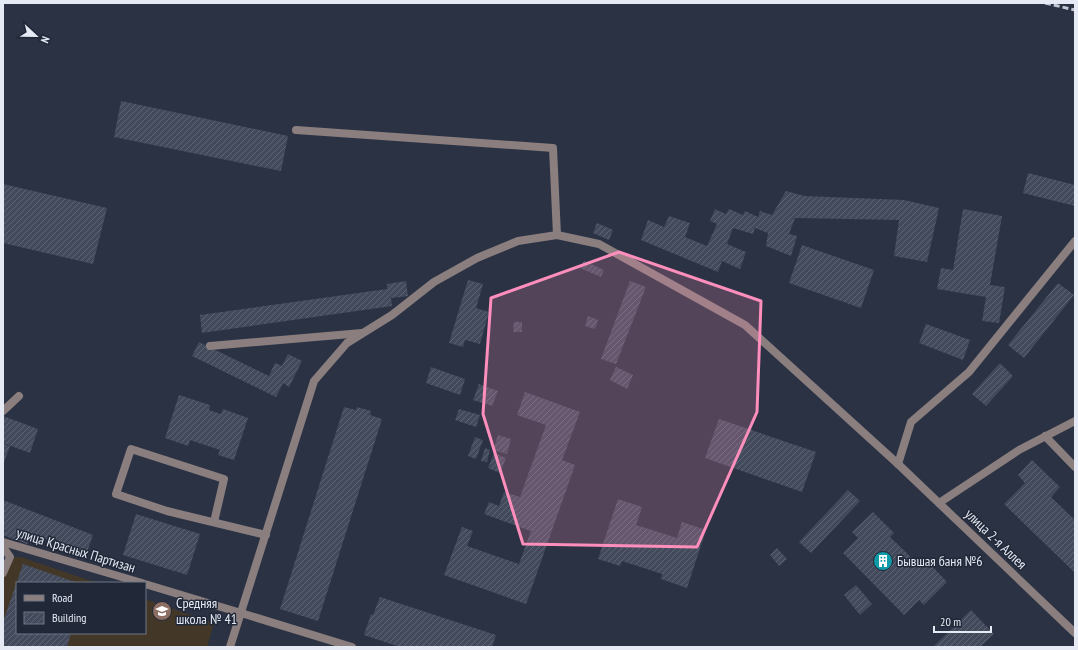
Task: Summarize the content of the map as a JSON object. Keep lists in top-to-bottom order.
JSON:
{
  "streets": {
    "street": ["улица 2-я Аллея", "улица Красных Партизан"]
  },
  "places": {
    "building": ["Бывшая баня №6"],
    "school or university": ["Средняя школа № 41"]
  },
  "legend": ["Road", "Building"],
  "scale_bar": "20 m",
  "north": "right"
}
